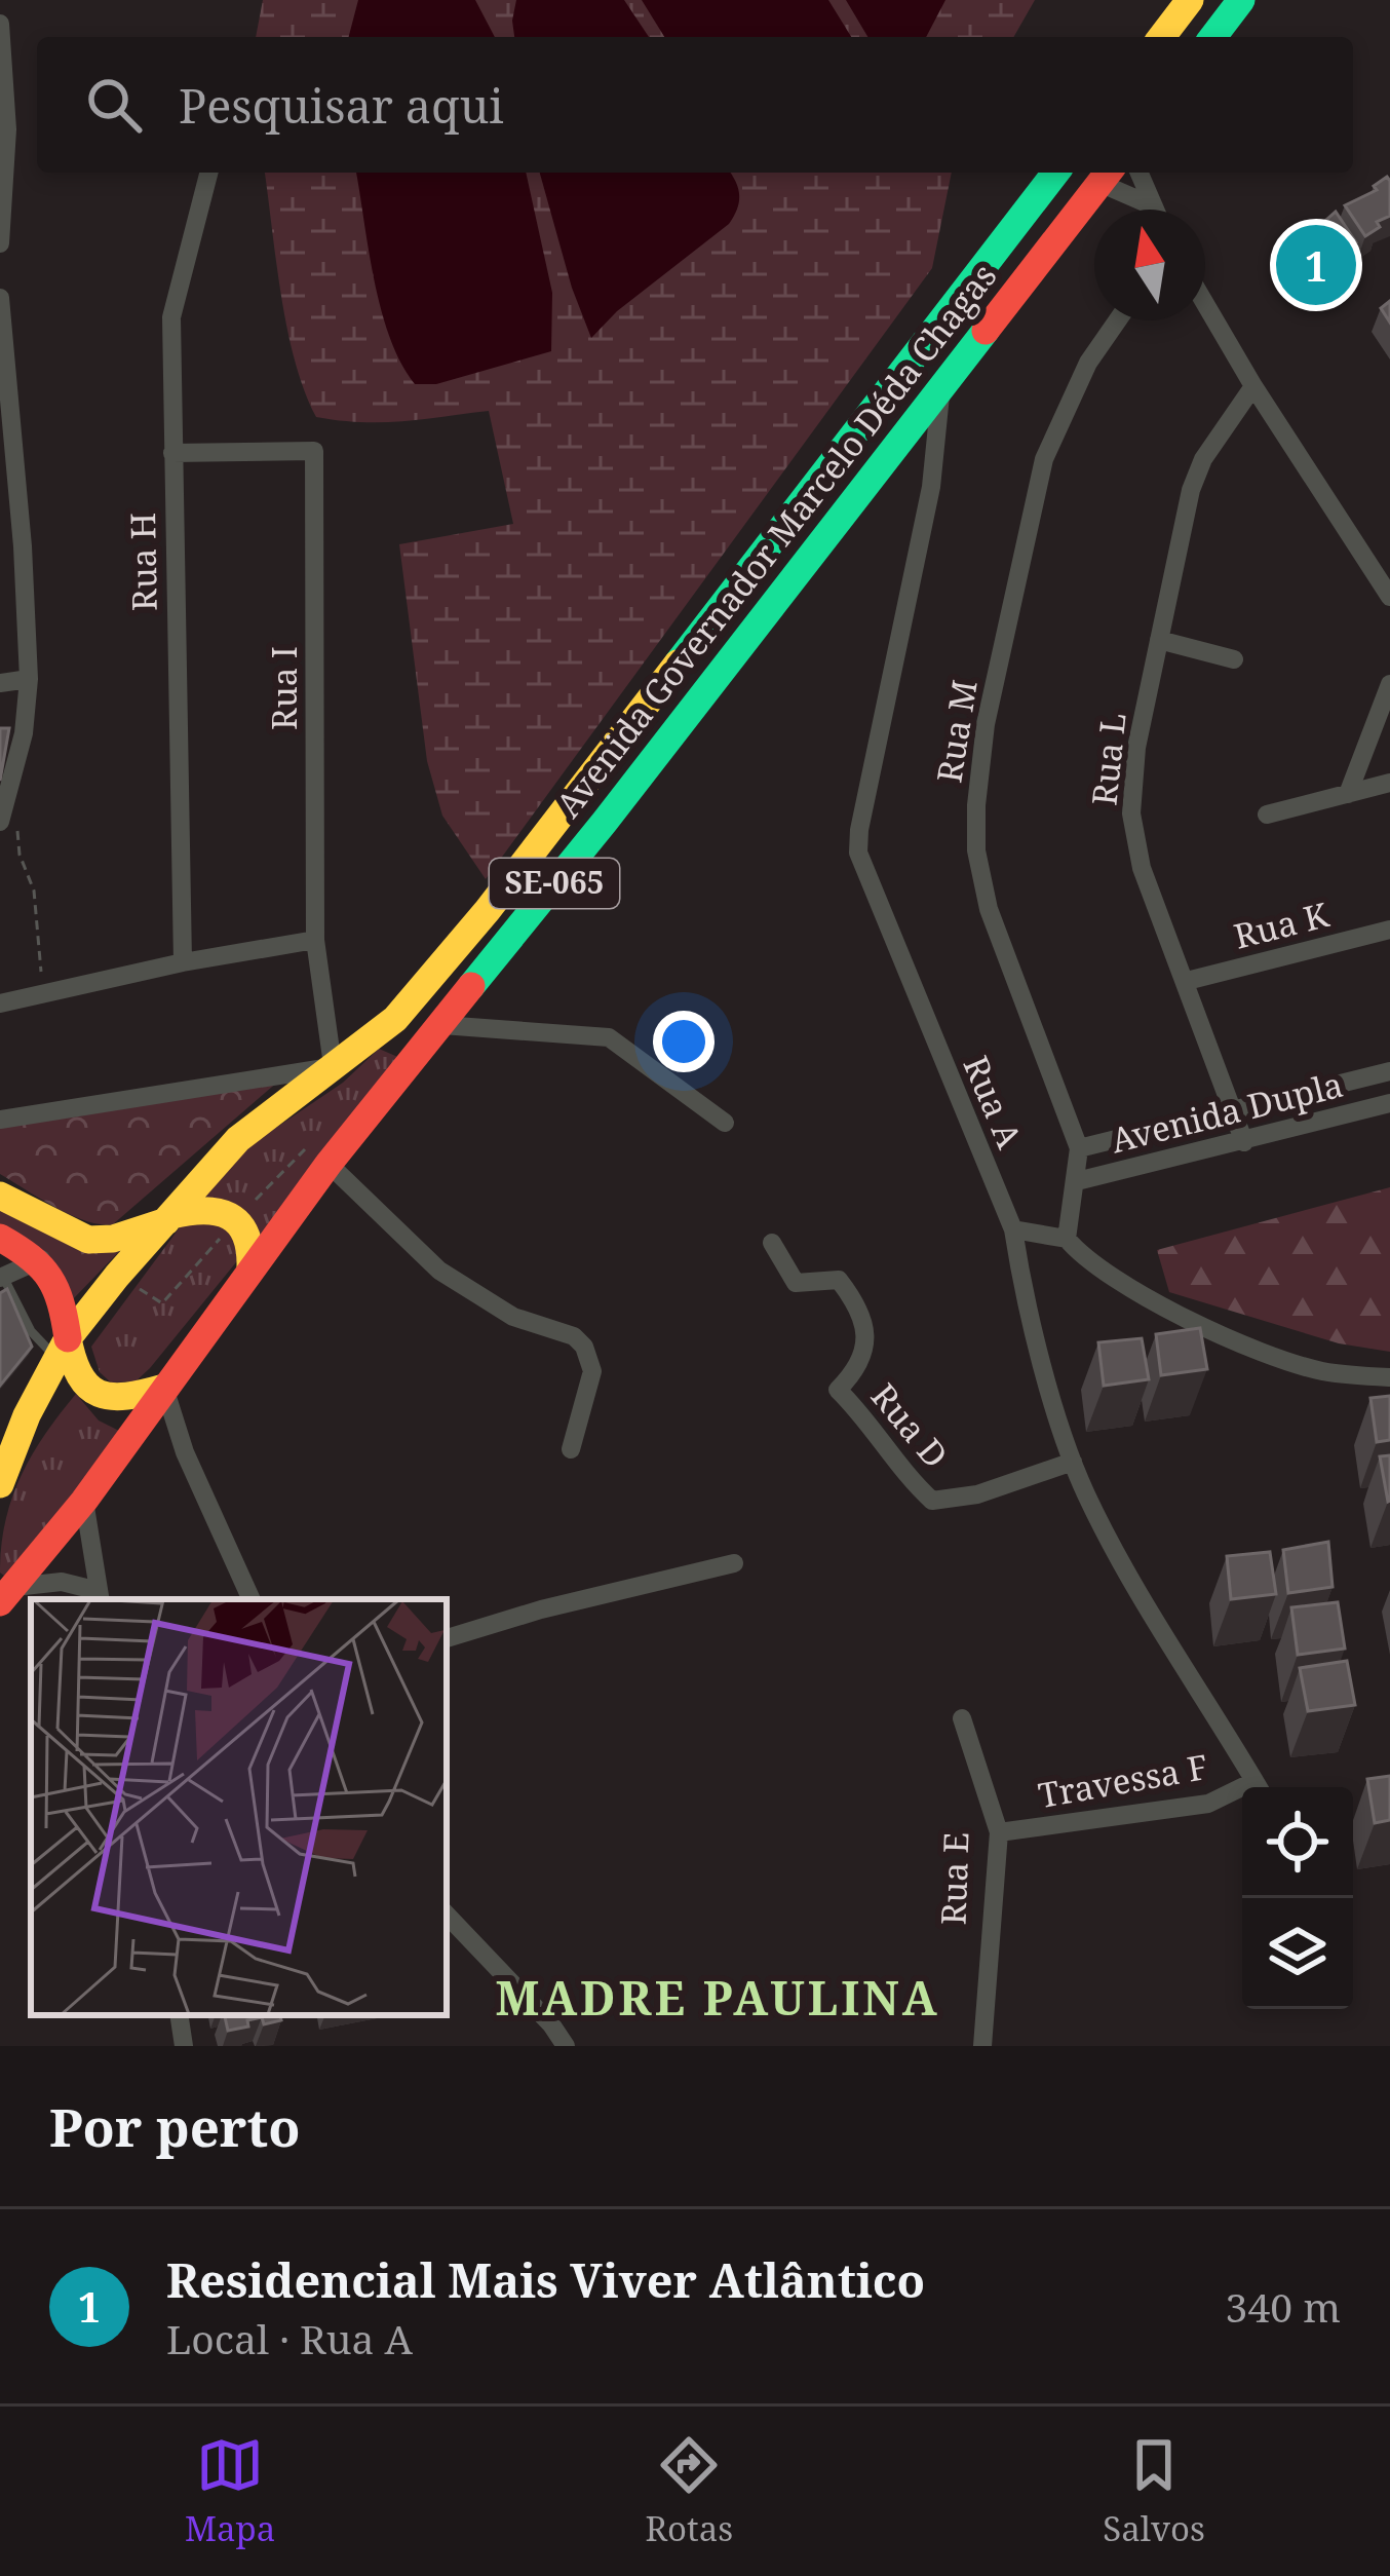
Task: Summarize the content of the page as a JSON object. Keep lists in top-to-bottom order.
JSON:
{
  "streets": {
    "main road": ["Avenida Governador Marcelo Déda Chagas", "SE-065"],
    "street": [
      "Rua H",
      "Rua I",
      "Rua M",
      "Rua L",
      "Rua K",
      "Rua A",
      "Avenida Dupla",
      "Rua D",
      "Travessa F",
      "Rua E"
    ]
  },
  "crossings": [
    ["Avenida Governador Marcelo Déda Chagas", "Rua I"],
    ["Avenida Governador Marcelo Déda Chagas", "Rua A"],
    ["Rua H", "Rua I"],
    ["Rua M", "Avenida Dupla"],
    ["Rua L", "Rua K"],
    ["Rua L", "Avenida Dupla"],
    ["Rua A", "Rua D"],
    ["Travessa F", "Rua E"]
  ],
  "districts": ["MADRE PAULINA"],
  "north": "top",
  "page": {
    "search": "Pesquisar aqui",
    "pins": "1",
    "heading": "Por perto",
    "list": [
      {
        "mark": "1",
        "name": "Residencial Mais Viver Atlântico",
        "note": "Local · Rua A",
        "value": "340 m"
      }
    ],
    "nav": ["Mapa", "Rotas", "Salvos"]
  }
}
